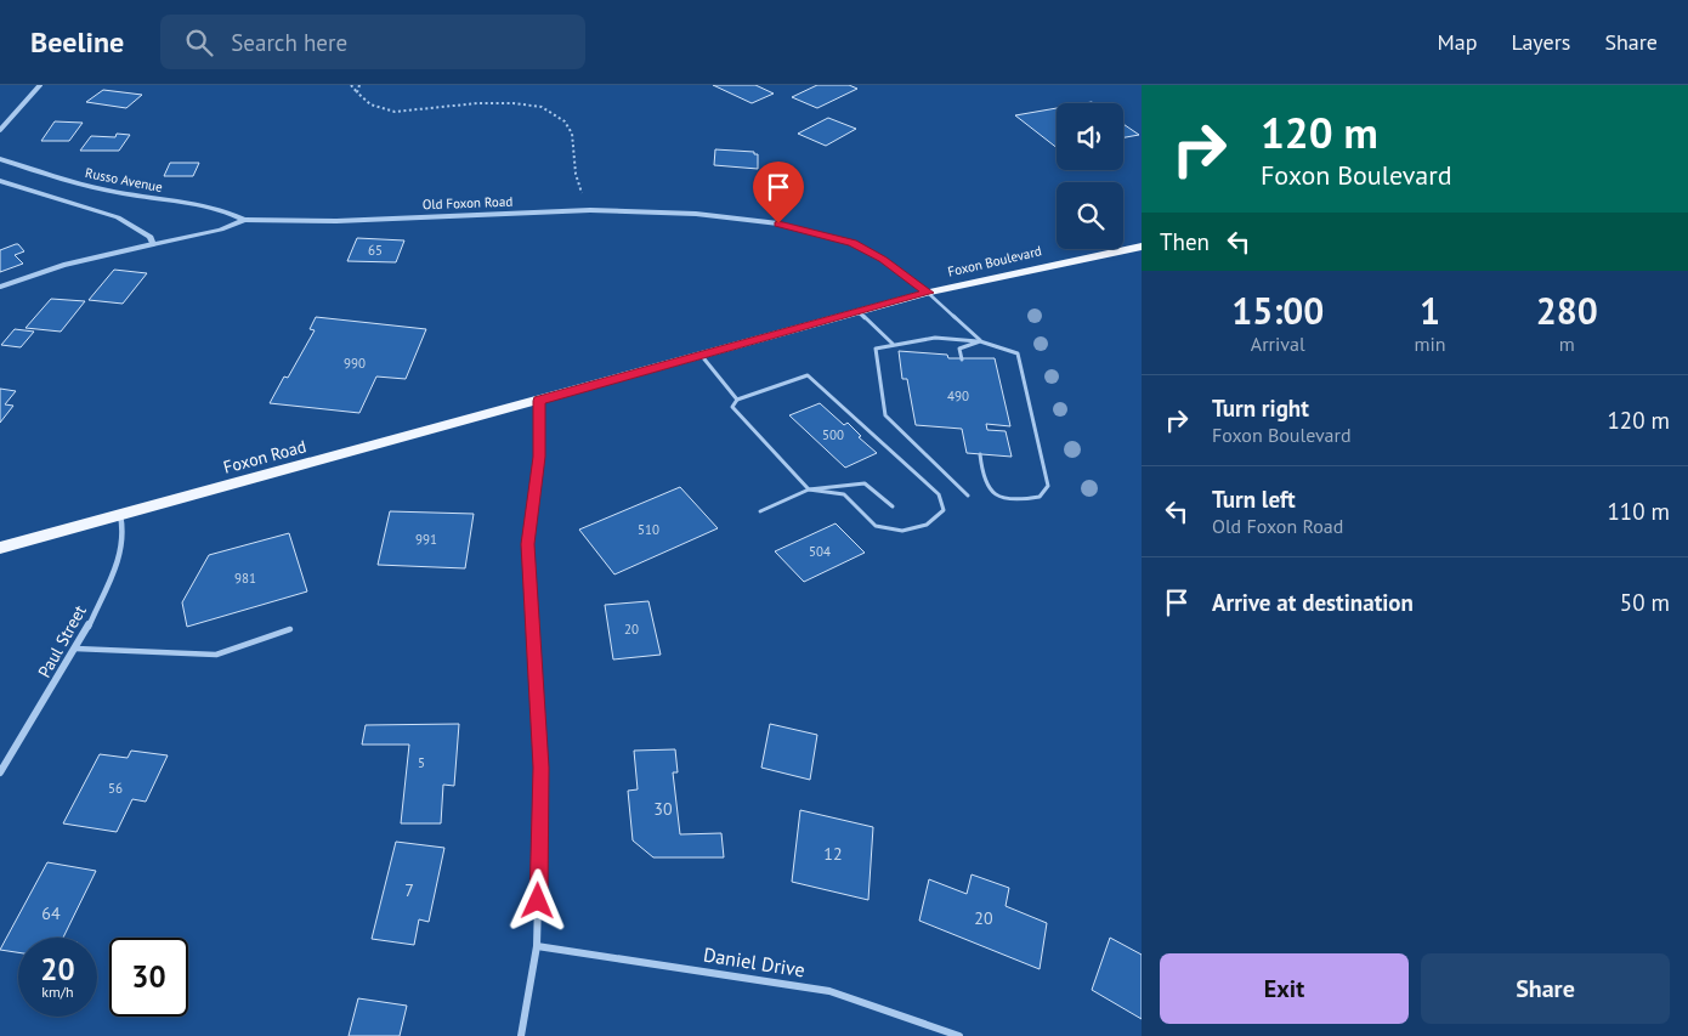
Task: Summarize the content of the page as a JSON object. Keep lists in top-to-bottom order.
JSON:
{
  "streets": {
    "main road": ["Foxon Boulevard", "Foxon Road"],
    "street": [
      "Russo Avenue",
      "Old Foxon Road",
      "Paul Street",
      "Daniel Drive"
    ]
  },
  "crossings": [
    ["Russo Avenue", "Old Foxon Road"],
    ["Old Foxon Road", "Foxon Boulevard"],
    ["Foxon Boulevard", "Foxon Road"],
    ["Foxon Road", "Paul Street"]
  ],
  "house_numbers": [
    "65",
    "990",
    "490",
    "500",
    "510",
    "991",
    "504",
    "981",
    "20",
    "5",
    "56",
    "30",
    "12",
    "7",
    "64",
    "20"
  ],
  "page": {
    "header": "Beeline",
    "search": "Search here",
    "nav": ["Map", "Layers", "Share"],
    "turn": ["120 m", "Foxon Boulevard"],
    "then": "Then",
    "eta": [
      "15:00",
      "Arrival",
      "1",
      "min",
      "280",
      "m"
    ],
    "list": [
      {
        "name": "Turn right",
        "note": "Foxon Boulevard",
        "value": "120 m"
      },
      {
        "name": "Turn left",
        "note": "Old Foxon Road",
        "value": "110 m"
      },
      {
        "name": "Arrive at destination",
        "value": "50 m"
      }
    ],
    "speed": "20 km/h",
    "limit": "30",
    "buttons": ["Exit", "Share"]
  }
}
